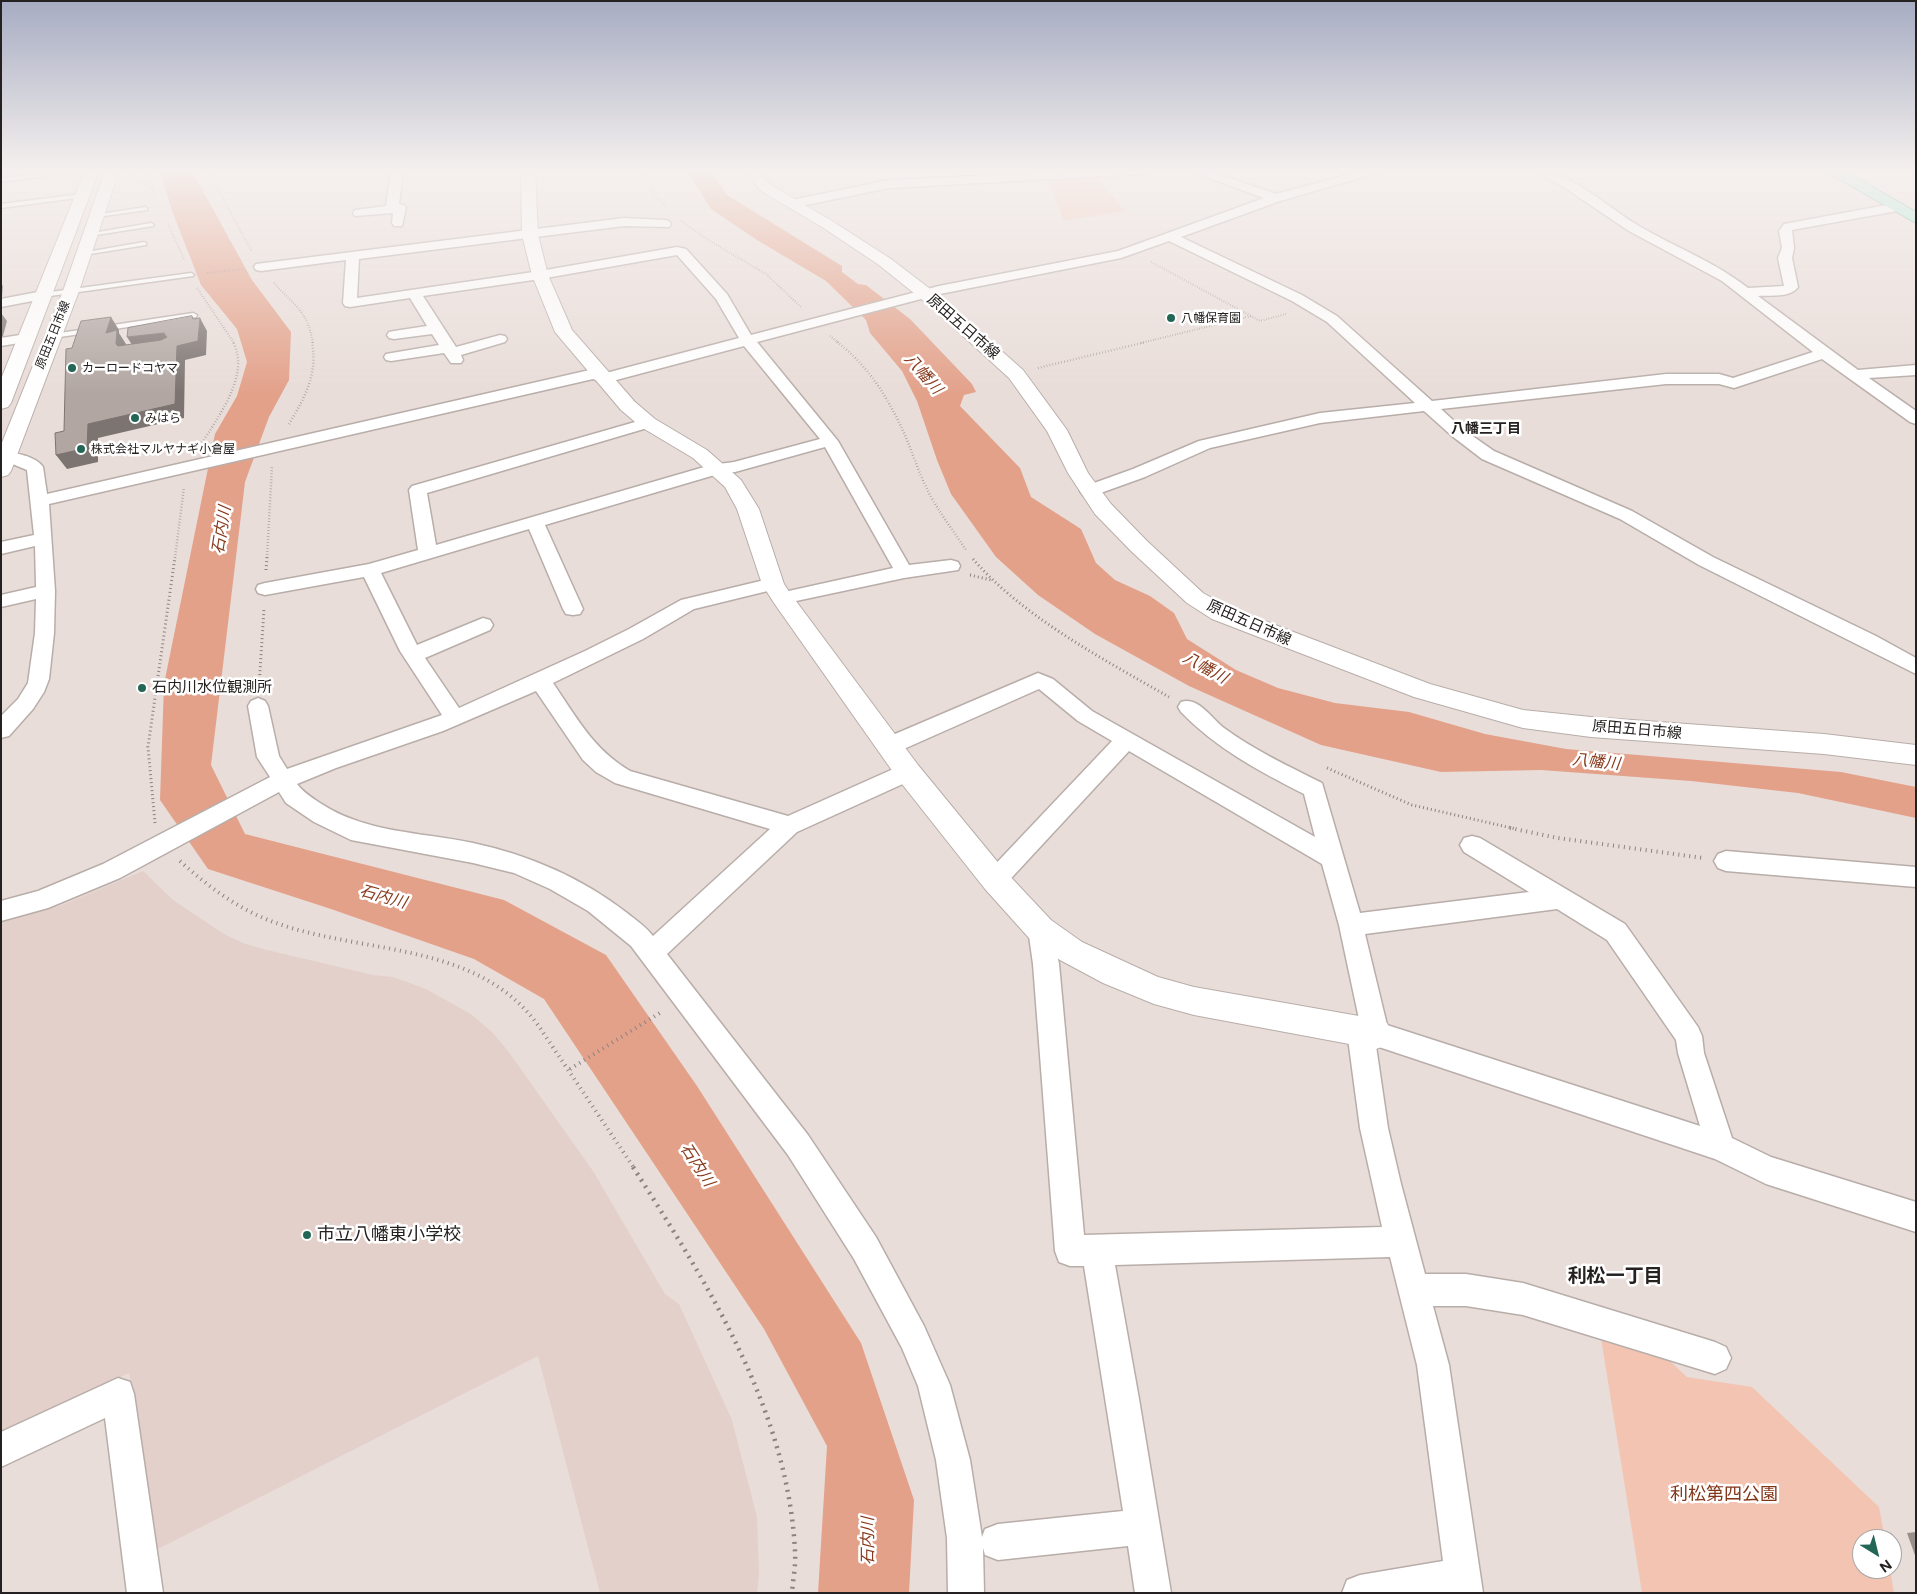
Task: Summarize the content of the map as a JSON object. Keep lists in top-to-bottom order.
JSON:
{
  "streets": {
    "main road": ["原田五日市線"]
  },
  "districts": ["八幡三丁目", "利松一丁目"],
  "water": ["八幡川", "石内川"],
  "parks": ["利松第四公園"],
  "places": [
    "八幡保育園",
    "カーロードコヤマ",
    "みはら",
    "株式会社マルヤナギ小倉屋",
    "石内川水位観測所",
    "市立八幡東小学校"
  ],
  "north": "bottom right"
}
